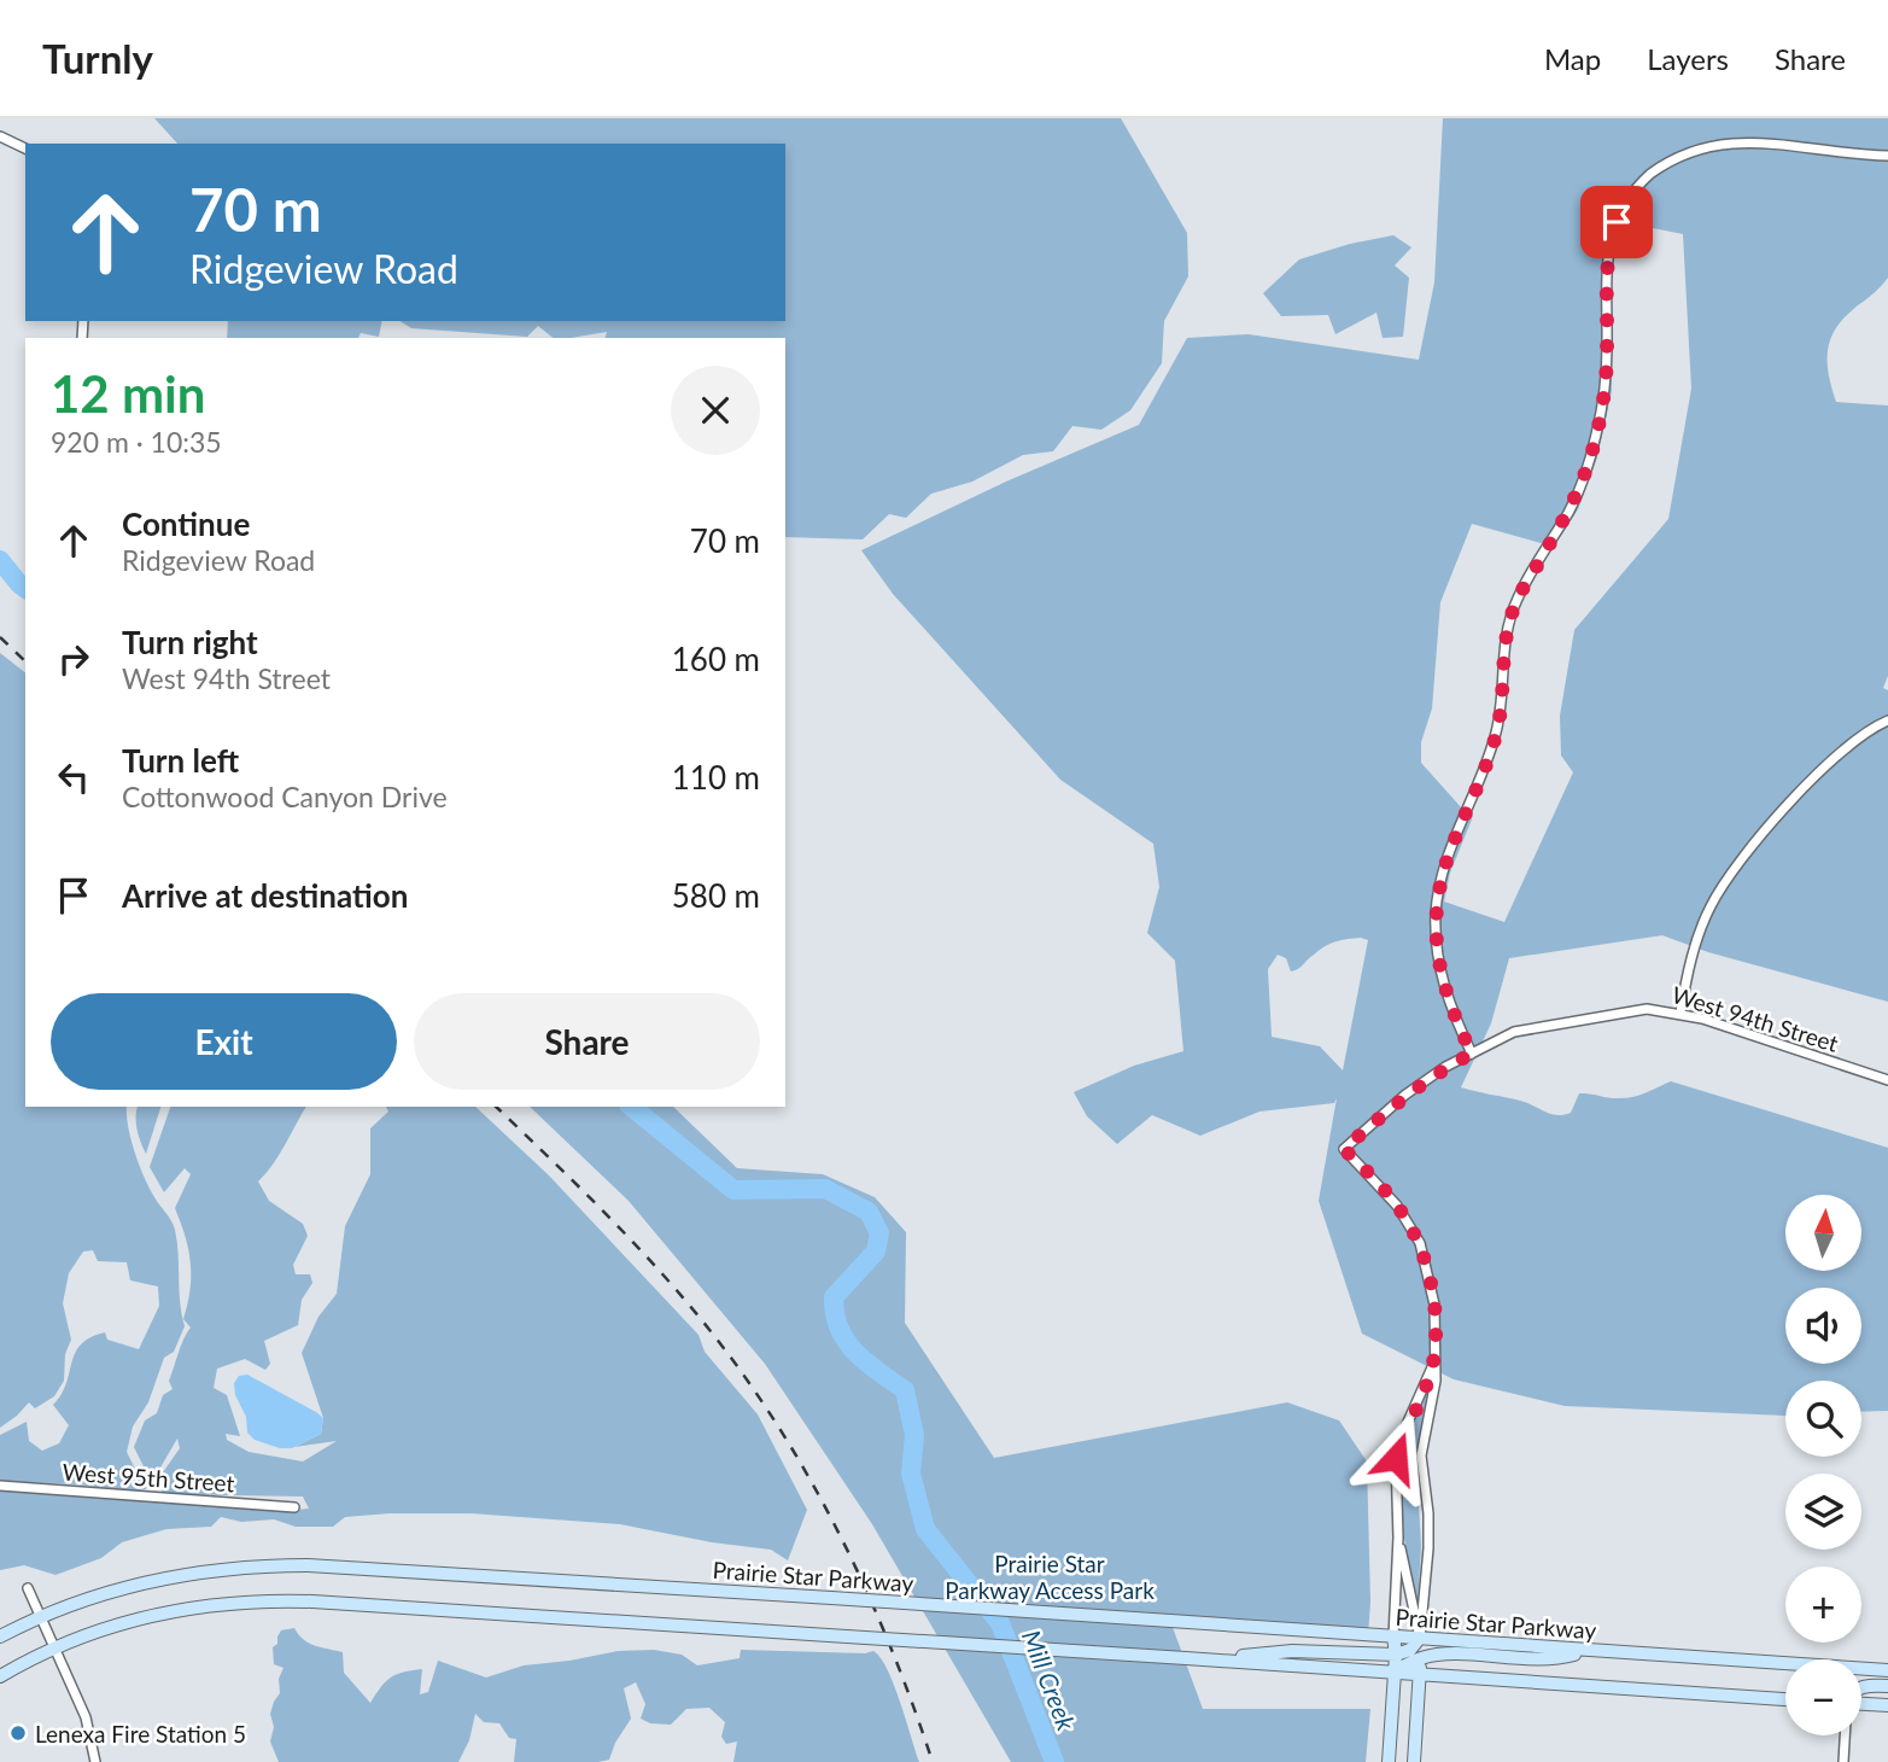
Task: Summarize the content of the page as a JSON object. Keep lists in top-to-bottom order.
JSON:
{
  "streets": {
    "main road": ["Prairie Star Parkway"],
    "street": ["West 94th Street", "West 95th Street"]
  },
  "water": ["Mill Creek"],
  "parks": ["Prairie Star Parkway Access Park"],
  "places": ["Lenexa Fire Station 5"],
  "north": "top",
  "page": {
    "header": "Turnly",
    "nav": ["Map", "Layers", "Share"],
    "turn": ["70 m", "Ridgeview Road"],
    "heading": ["12 min", "920 m · 10:35"],
    "list": [
      {
        "name": "Continue",
        "note": "Ridgeview Road",
        "value": "70 m"
      },
      {
        "name": "Turn right",
        "note": "West 94th Street",
        "value": "160 m"
      },
      {
        "name": "Turn left",
        "note": "Cottonwood Canyon Drive",
        "value": "110 m"
      },
      {
        "name": "Arrive at destination",
        "value": "580 m"
      }
    ],
    "buttons": ["Exit", "Share"],
    "map_buttons": ["+", "−"]
  }
}
